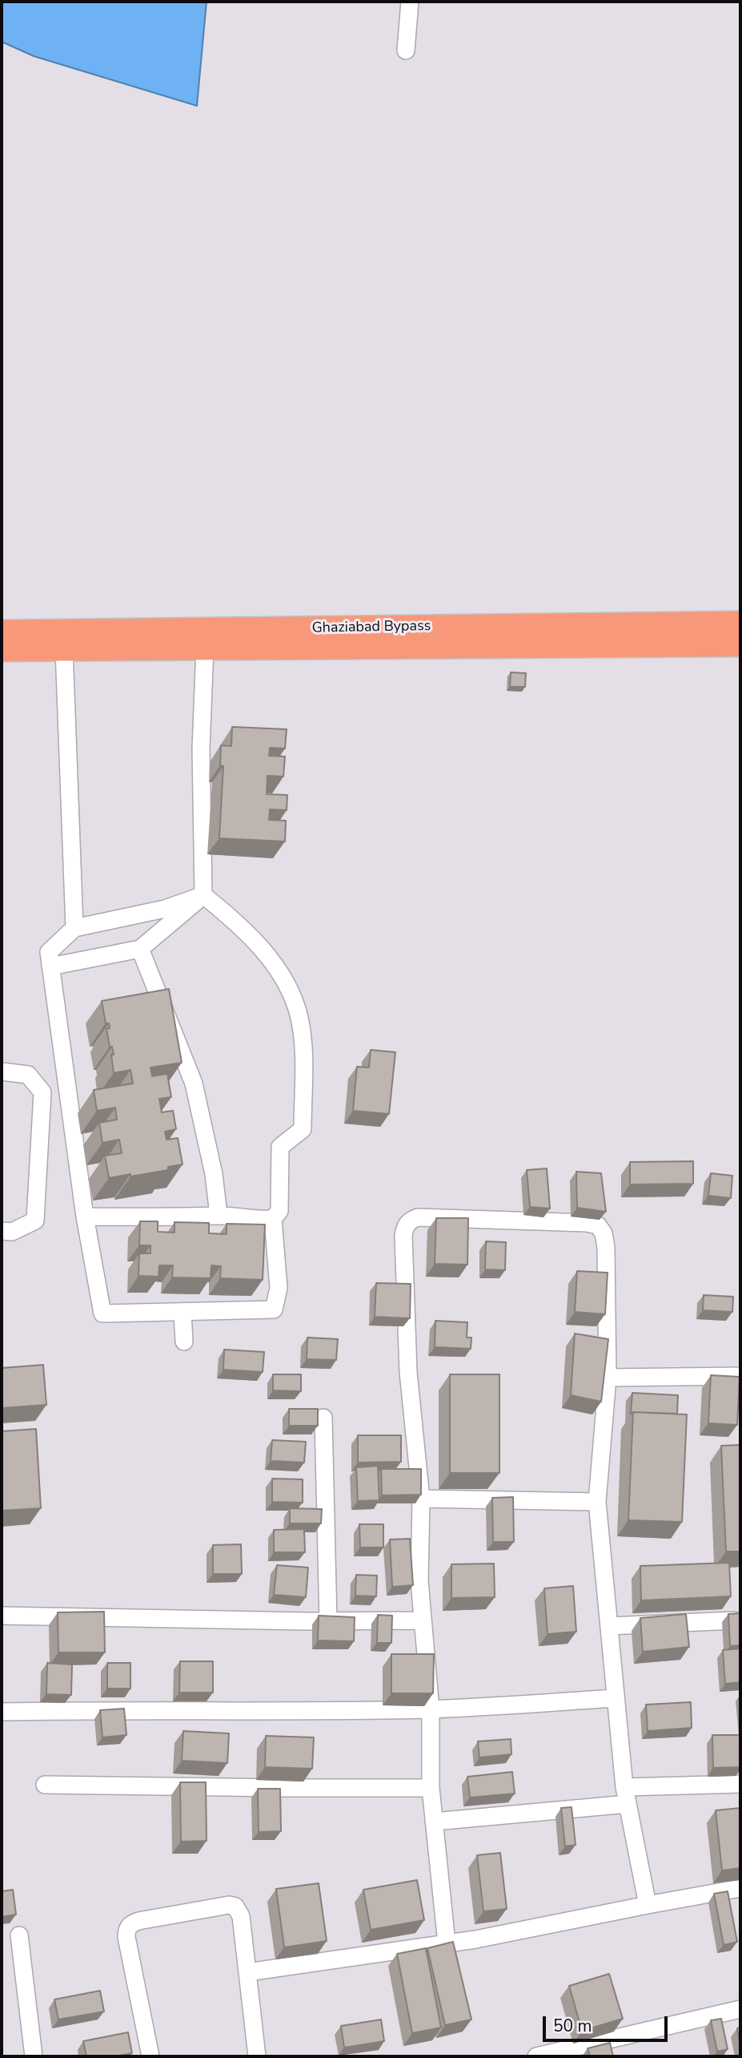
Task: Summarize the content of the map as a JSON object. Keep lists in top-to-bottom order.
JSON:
{
  "streets": {
    "highway": ["Ghaziabad Bypass"]
  },
  "scale_bar": "50 m"
}
